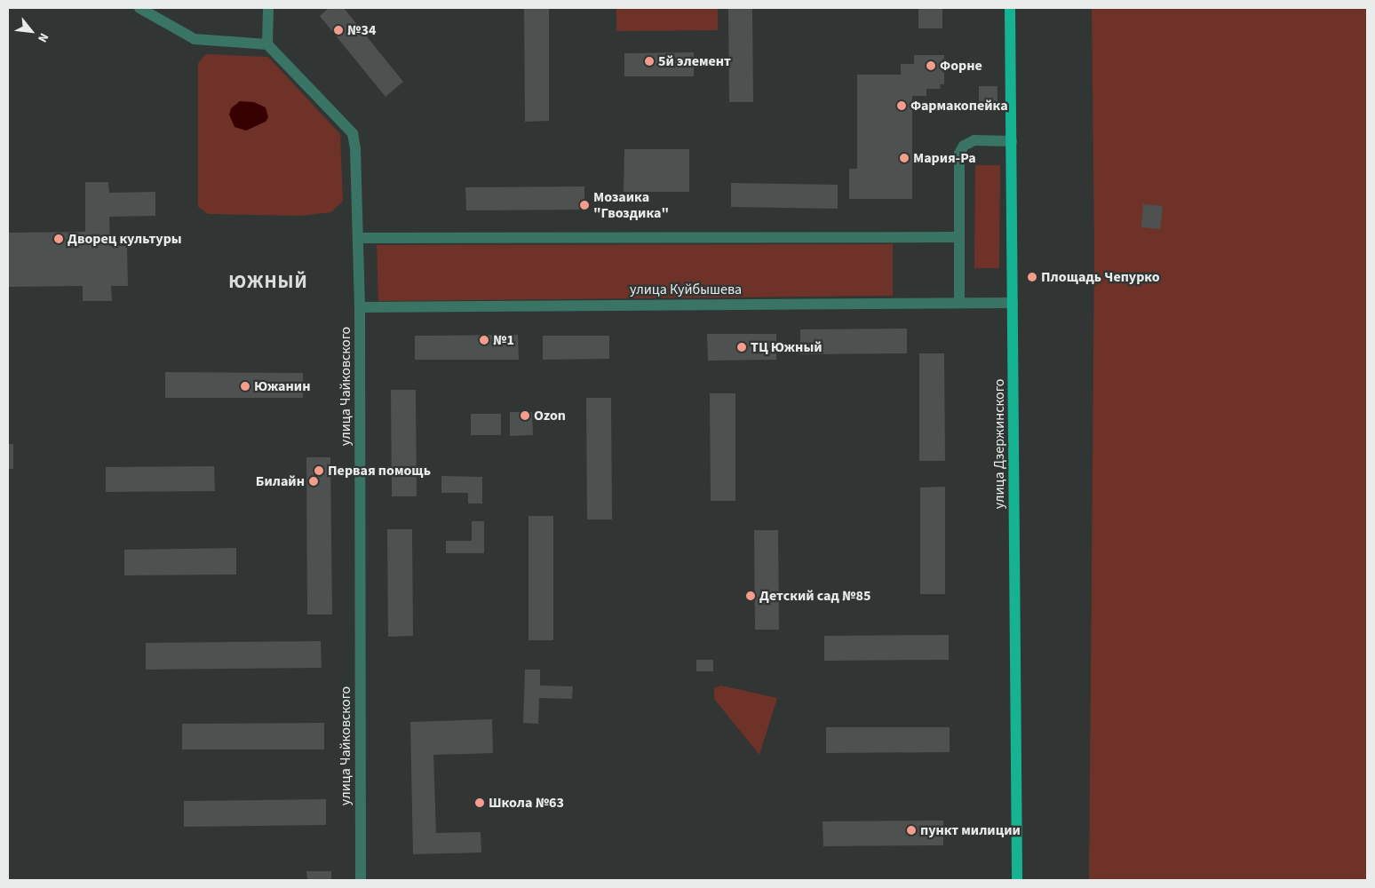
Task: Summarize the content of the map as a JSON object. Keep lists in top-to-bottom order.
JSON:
{
  "streets": {
    "main road": ["улица Дзержинского"],
    "street": ["улица Куйбышева", "улица Чайковского"]
  },
  "crossings": [
    ["улица Куйбышева", "улица Чайковского"],
    ["улица Куйбышева", "улица Дзержинского"]
  ],
  "districts": ["ЮЖНЫЙ"],
  "places": [
    "№34",
    "5й элемент",
    "Форне",
    "Фармакопейка",
    "Мария-Ра",
    "Мозаика \"Гвоздика\"",
    "Дворец культуры",
    "Площадь Чепурко",
    "№1",
    "ТЦ Южный",
    "Южанин",
    "Ozon",
    "Первая помощь",
    "Билайн",
    "Детский сад №85",
    "Школа №63",
    "пункт милиции"
  ],
  "north": "bottom right"
}
